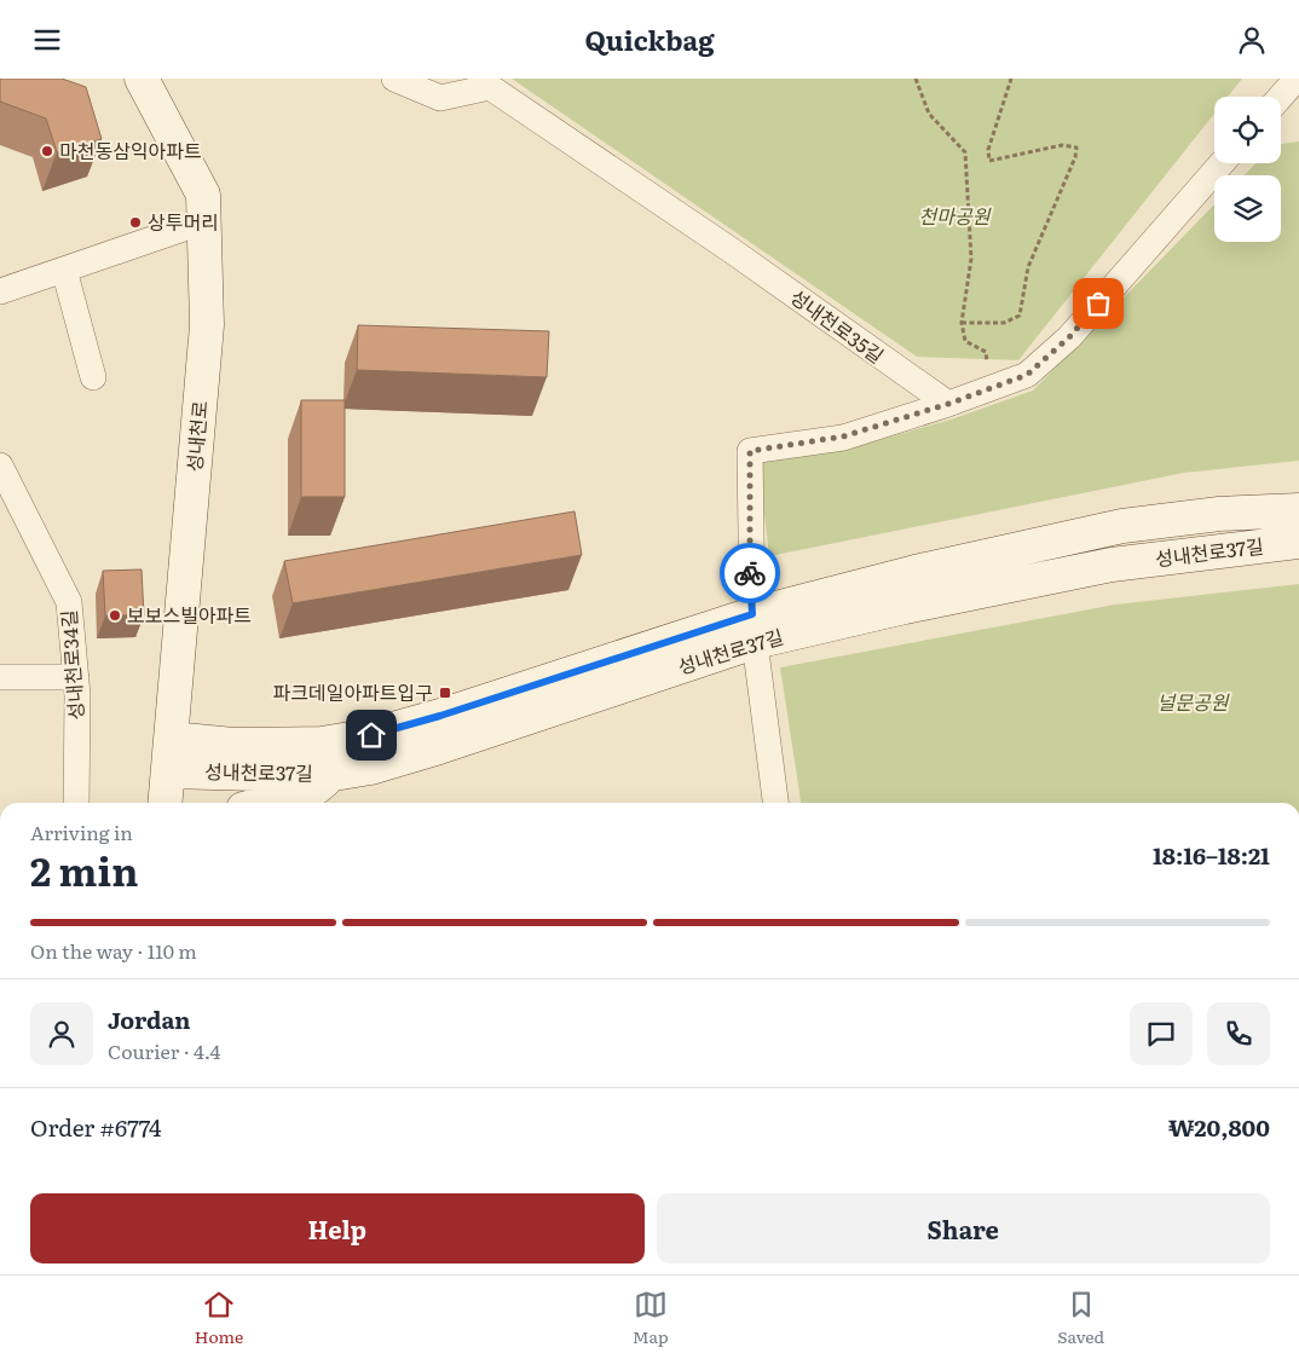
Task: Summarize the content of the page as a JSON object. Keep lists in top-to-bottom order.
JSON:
{
  "streets": {
    "main road": ["성내천로", "성내천로37길"],
    "street": ["성내천로35길", "성내천로34길"]
  },
  "crossings": [
    ["성내천로", "성내천로37길"]
  ],
  "parks": ["천마공원", "널문공원"],
  "places": {
    "other": ["마천동삼익아파트", "상투머리", "보보스빌아파트"],
    "transit": ["파크데일아파트입구"]
  },
  "page": {
    "header": "Quickbag",
    "heading": ["2 min", "Arriving in", "18:16–18:21"],
    "panel": [
      "Jordan",
      "Courier · 4.4",
      "Order #6774",
      "₩20,800"
    ],
    "bar": "On the way · 110 m",
    "buttons": ["Help", "Share"],
    "tabs": ["Home", "Map", "Saved"]
  }
}
